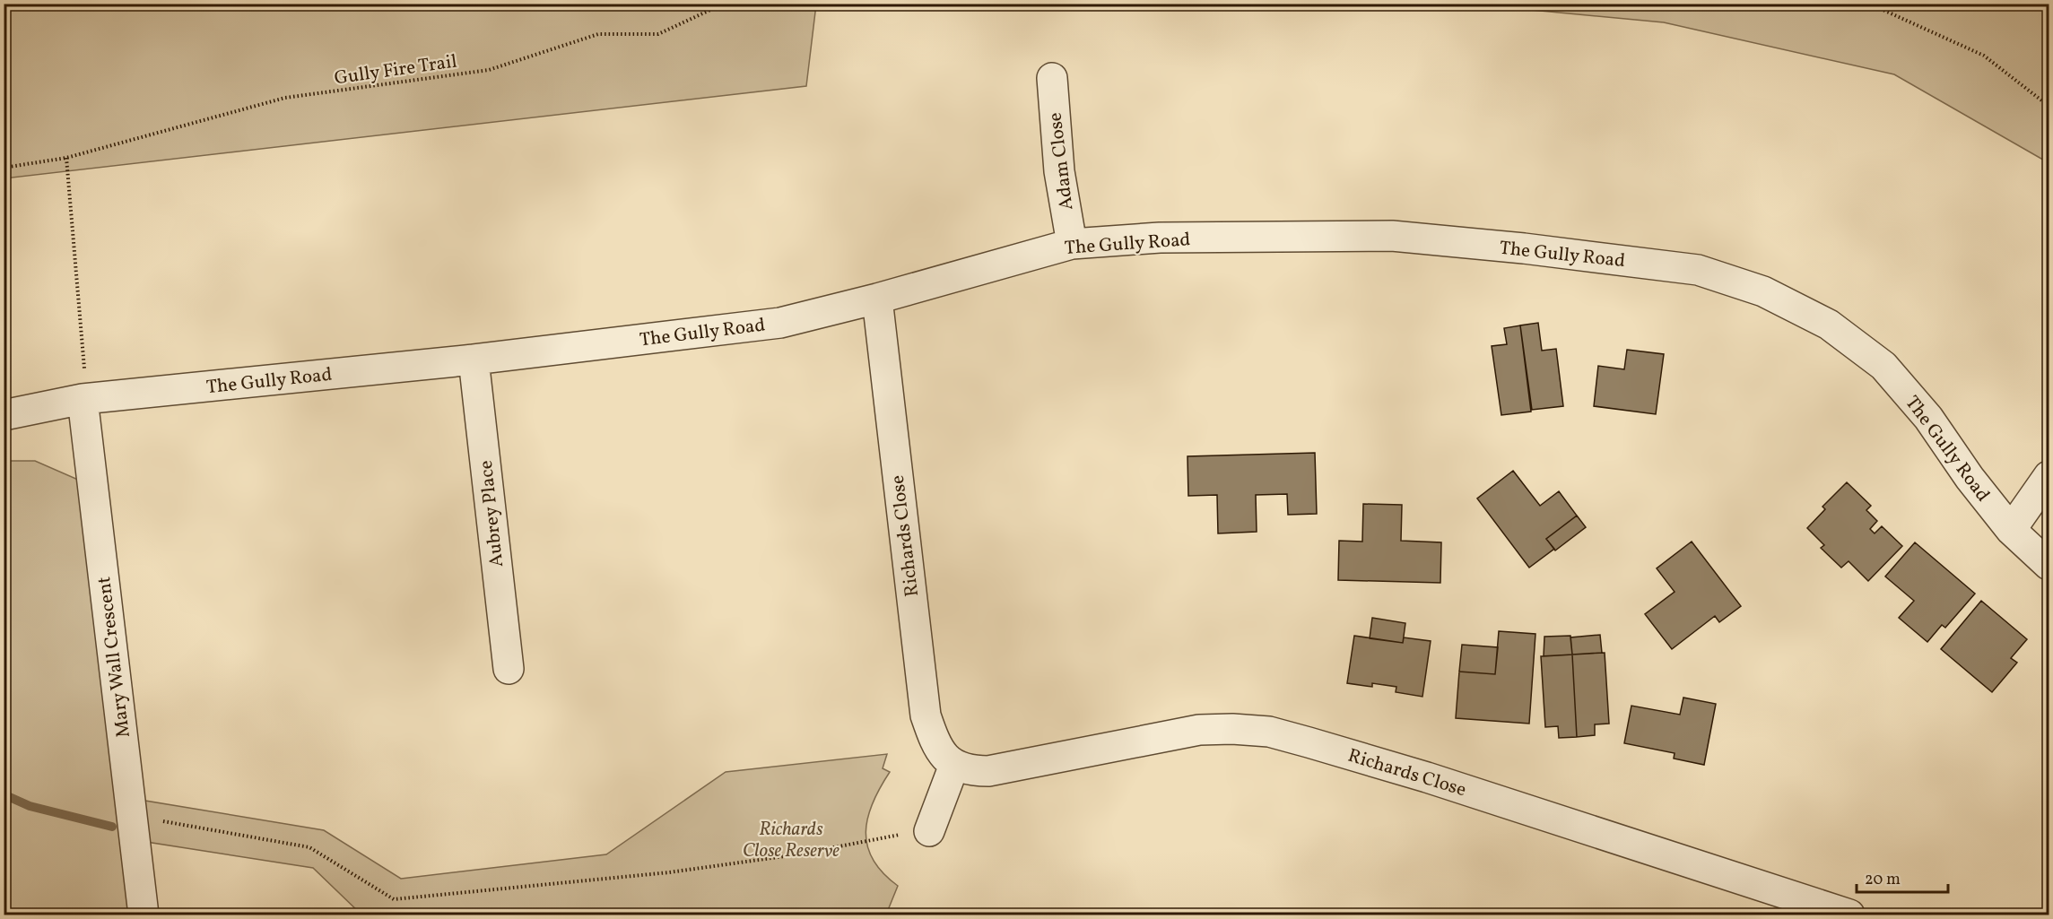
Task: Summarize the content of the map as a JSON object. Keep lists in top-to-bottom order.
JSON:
{
  "streets": {
    "street": [
      "Adam Close",
      "The Gully Road",
      "Aubrey Place",
      "Richards Close",
      "Mary Wall Crescent"
    ],
    "path": ["Gully Fire Trail"]
  },
  "crossings": [
    ["Adam Close", "The Gully Road"],
    ["The Gully Road", "Aubrey Place"],
    ["The Gully Road", "Richards Close"],
    ["The Gully Road", "Mary Wall Crescent"]
  ],
  "parks": ["Richards Close Reserve"],
  "scale_bar": "20 m"
}
